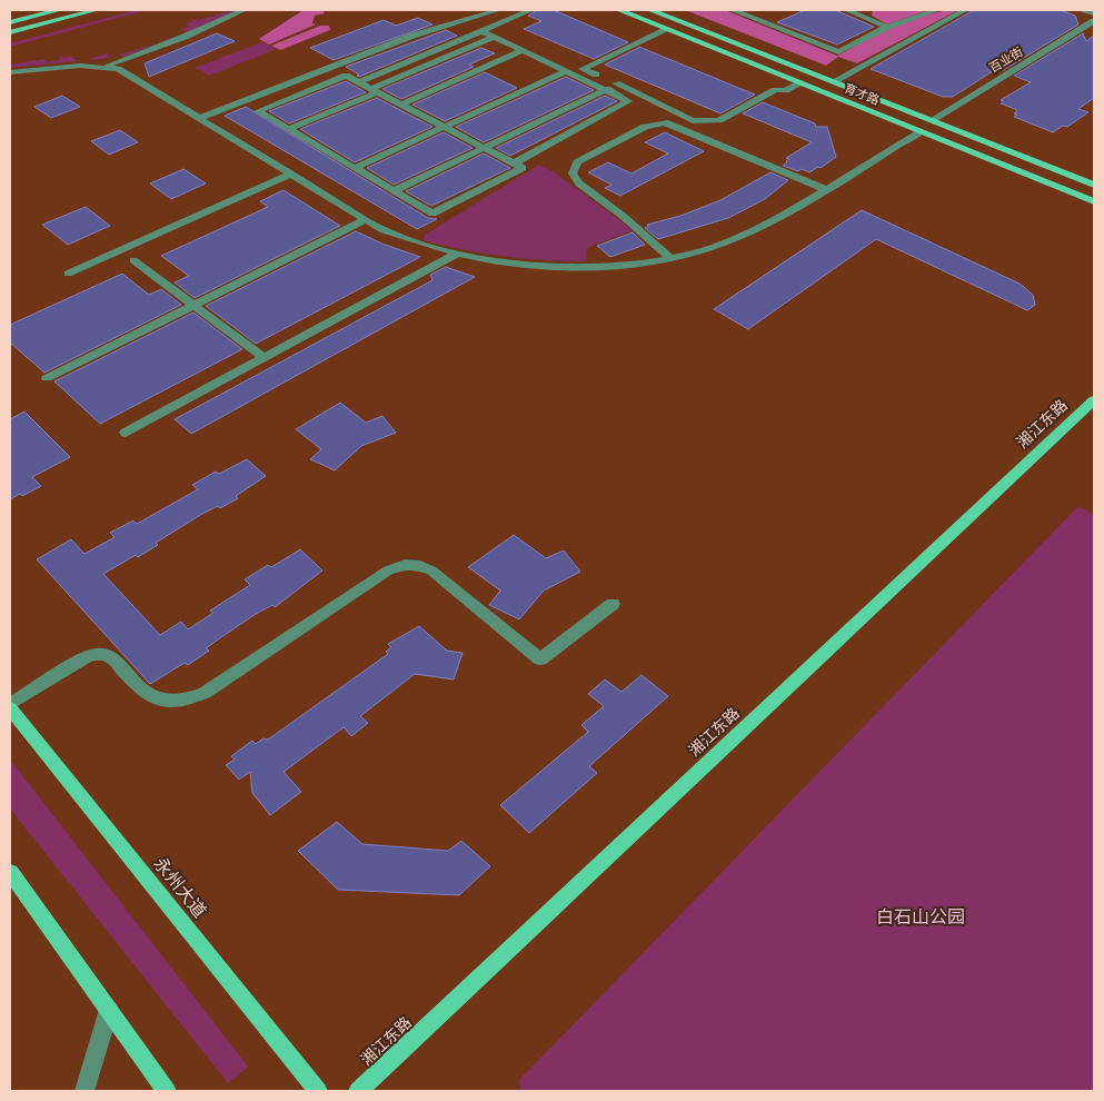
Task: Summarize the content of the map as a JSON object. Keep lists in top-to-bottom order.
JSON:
{
  "streets": {
    "main road": ["育才路", "湘江东路", "永州大道"],
    "street": ["百业街"]
  },
  "crossings": [
    ["百业街", "育才路"]
  ],
  "parks": ["白石山公园"]
}
